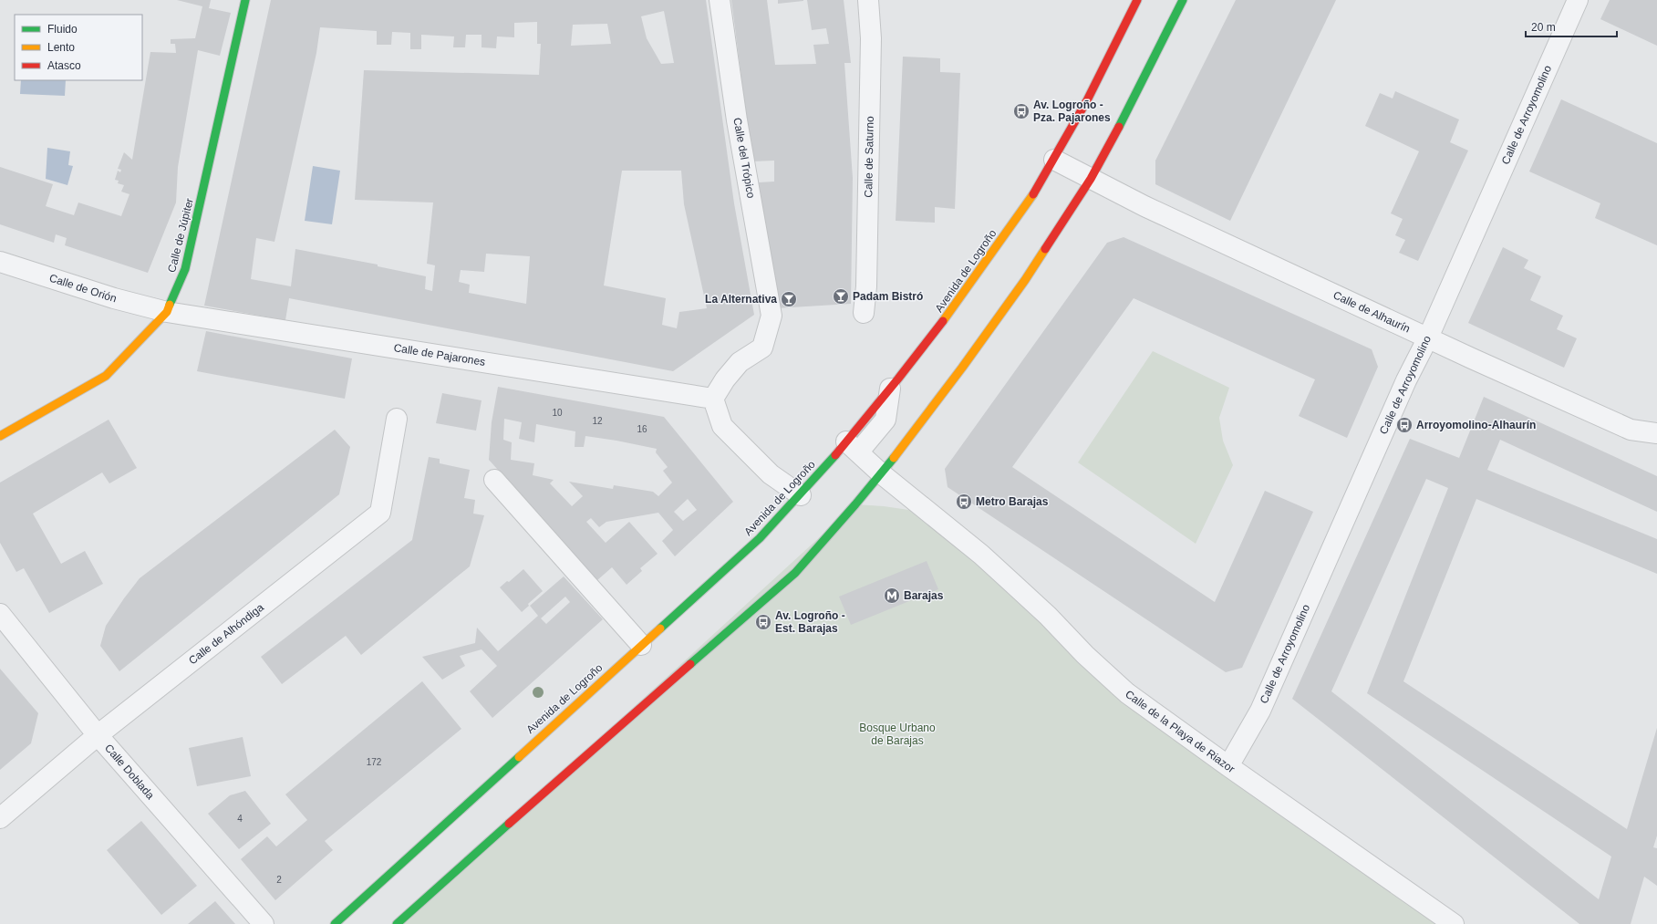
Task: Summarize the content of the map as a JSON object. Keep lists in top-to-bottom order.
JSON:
{
  "streets": {
    "main road": ["Calle de Júpiter", "Avenida de Logroño"],
    "street": [
      "Calle de Arroyomolino",
      "Calle de Saturno",
      "Calle del Trópico",
      "Calle de Orión",
      "Calle de Alhaurín",
      "Calle de Pajarones",
      "Calle de Alhóndiga",
      "Calle de la Playa de Riazor",
      "Calle Doblada"
    ]
  },
  "crossings": [
    ["Calle de Arroyomolino", "Calle de Alhaurín"],
    ["Calle de Arroyomolino", "Calle de la Playa de Riazor"],
    ["Calle del Trópico", "Calle de Pajarones"],
    ["Calle de Júpiter", "Calle de Orión"],
    ["Calle de Júpiter", "Calle de Pajarones"],
    ["Avenida de Logroño", "Calle de Alhaurín"],
    ["Avenida de Logroño", "Calle de la Playa de Riazor"],
    ["Calle de Orión", "Calle de Pajarones"],
    ["Calle de Alhóndiga", "Calle Doblada"]
  ],
  "parks": ["Bosque Urbano de Barajas"],
  "places": {
    "bus stop": [
      "Av. Logroño - Pza. Pajarones",
      "Arroyomolino-Alhaurín",
      "Metro Barajas",
      "Av. Logroño - Est. Barajas"
    ],
    "bar": ["Padam Bistró", "La Alternativa"],
    "metro station": ["Barajas"]
  },
  "house_numbers": [
    "10",
    "12",
    "16",
    "172",
    "4",
    "2"
  ],
  "legend": ["Fluido", "Lento", "Atasco"],
  "scale_bar": "20 m"
}
